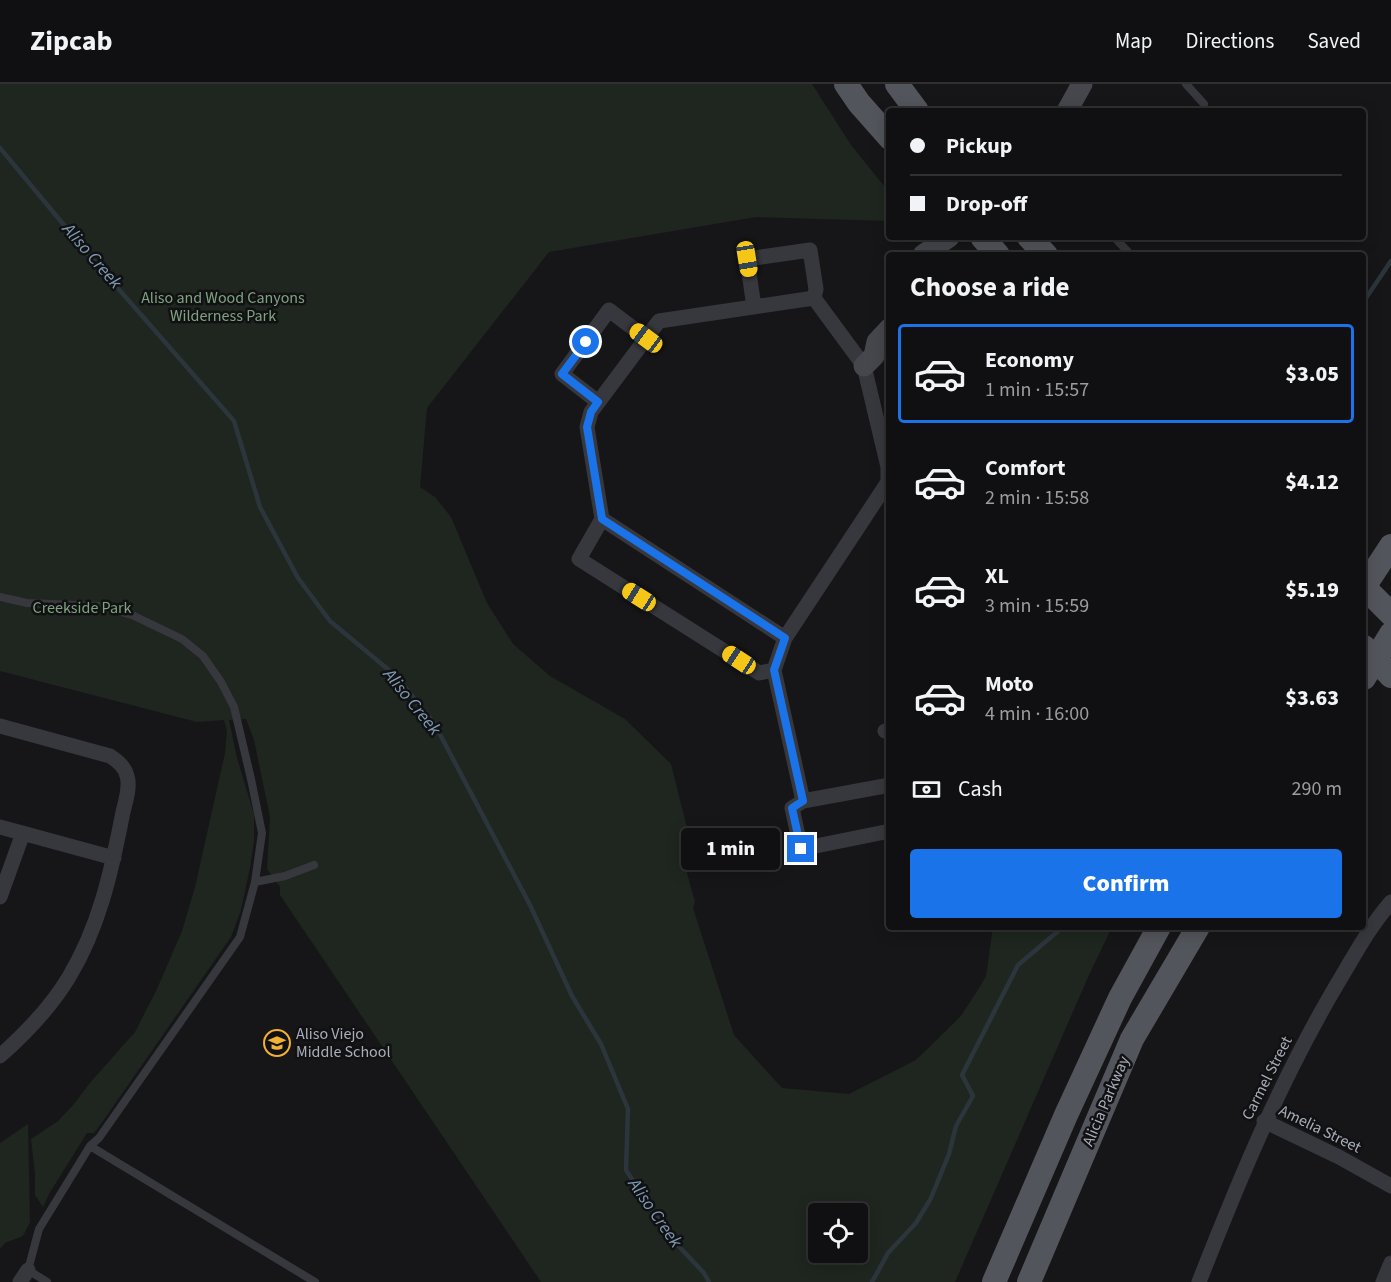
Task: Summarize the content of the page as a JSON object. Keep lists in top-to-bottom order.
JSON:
{
  "streets": {
    "main road": ["Alicia Parkway"],
    "street": ["Carmel Street", "Amelia Street"]
  },
  "crossings": [
    ["Carmel Street", "Amelia Street"]
  ],
  "water": ["Aliso Creek"],
  "parks": ["Aliso and Wood Canyons Wilderness Park", "Creekside Park"],
  "places": {
    "school or university": ["Aliso Viejo Middle School"]
  },
  "page": {
    "header": "Zipcab",
    "nav": ["Map", "Directions", "Saved"],
    "banner": ["Pickup", "Drop-off"],
    "heading": "Choose a ride",
    "list": [
      {
        "name": "Economy",
        "note": "1 min · 15:57",
        "value": "$3.05"
      },
      {
        "name": "Comfort",
        "note": "2 min · 15:58",
        "value": "$4.12"
      },
      {
        "name": "XL",
        "note": "3 min · 15:59",
        "value": "$5.19"
      },
      {
        "name": "Moto",
        "note": "4 min · 16:00",
        "value": "$3.63"
      }
    ],
    "pay": ["Cash", "290 m"],
    "bubble": "1 min",
    "buttons": "Confirm"
  }
}
